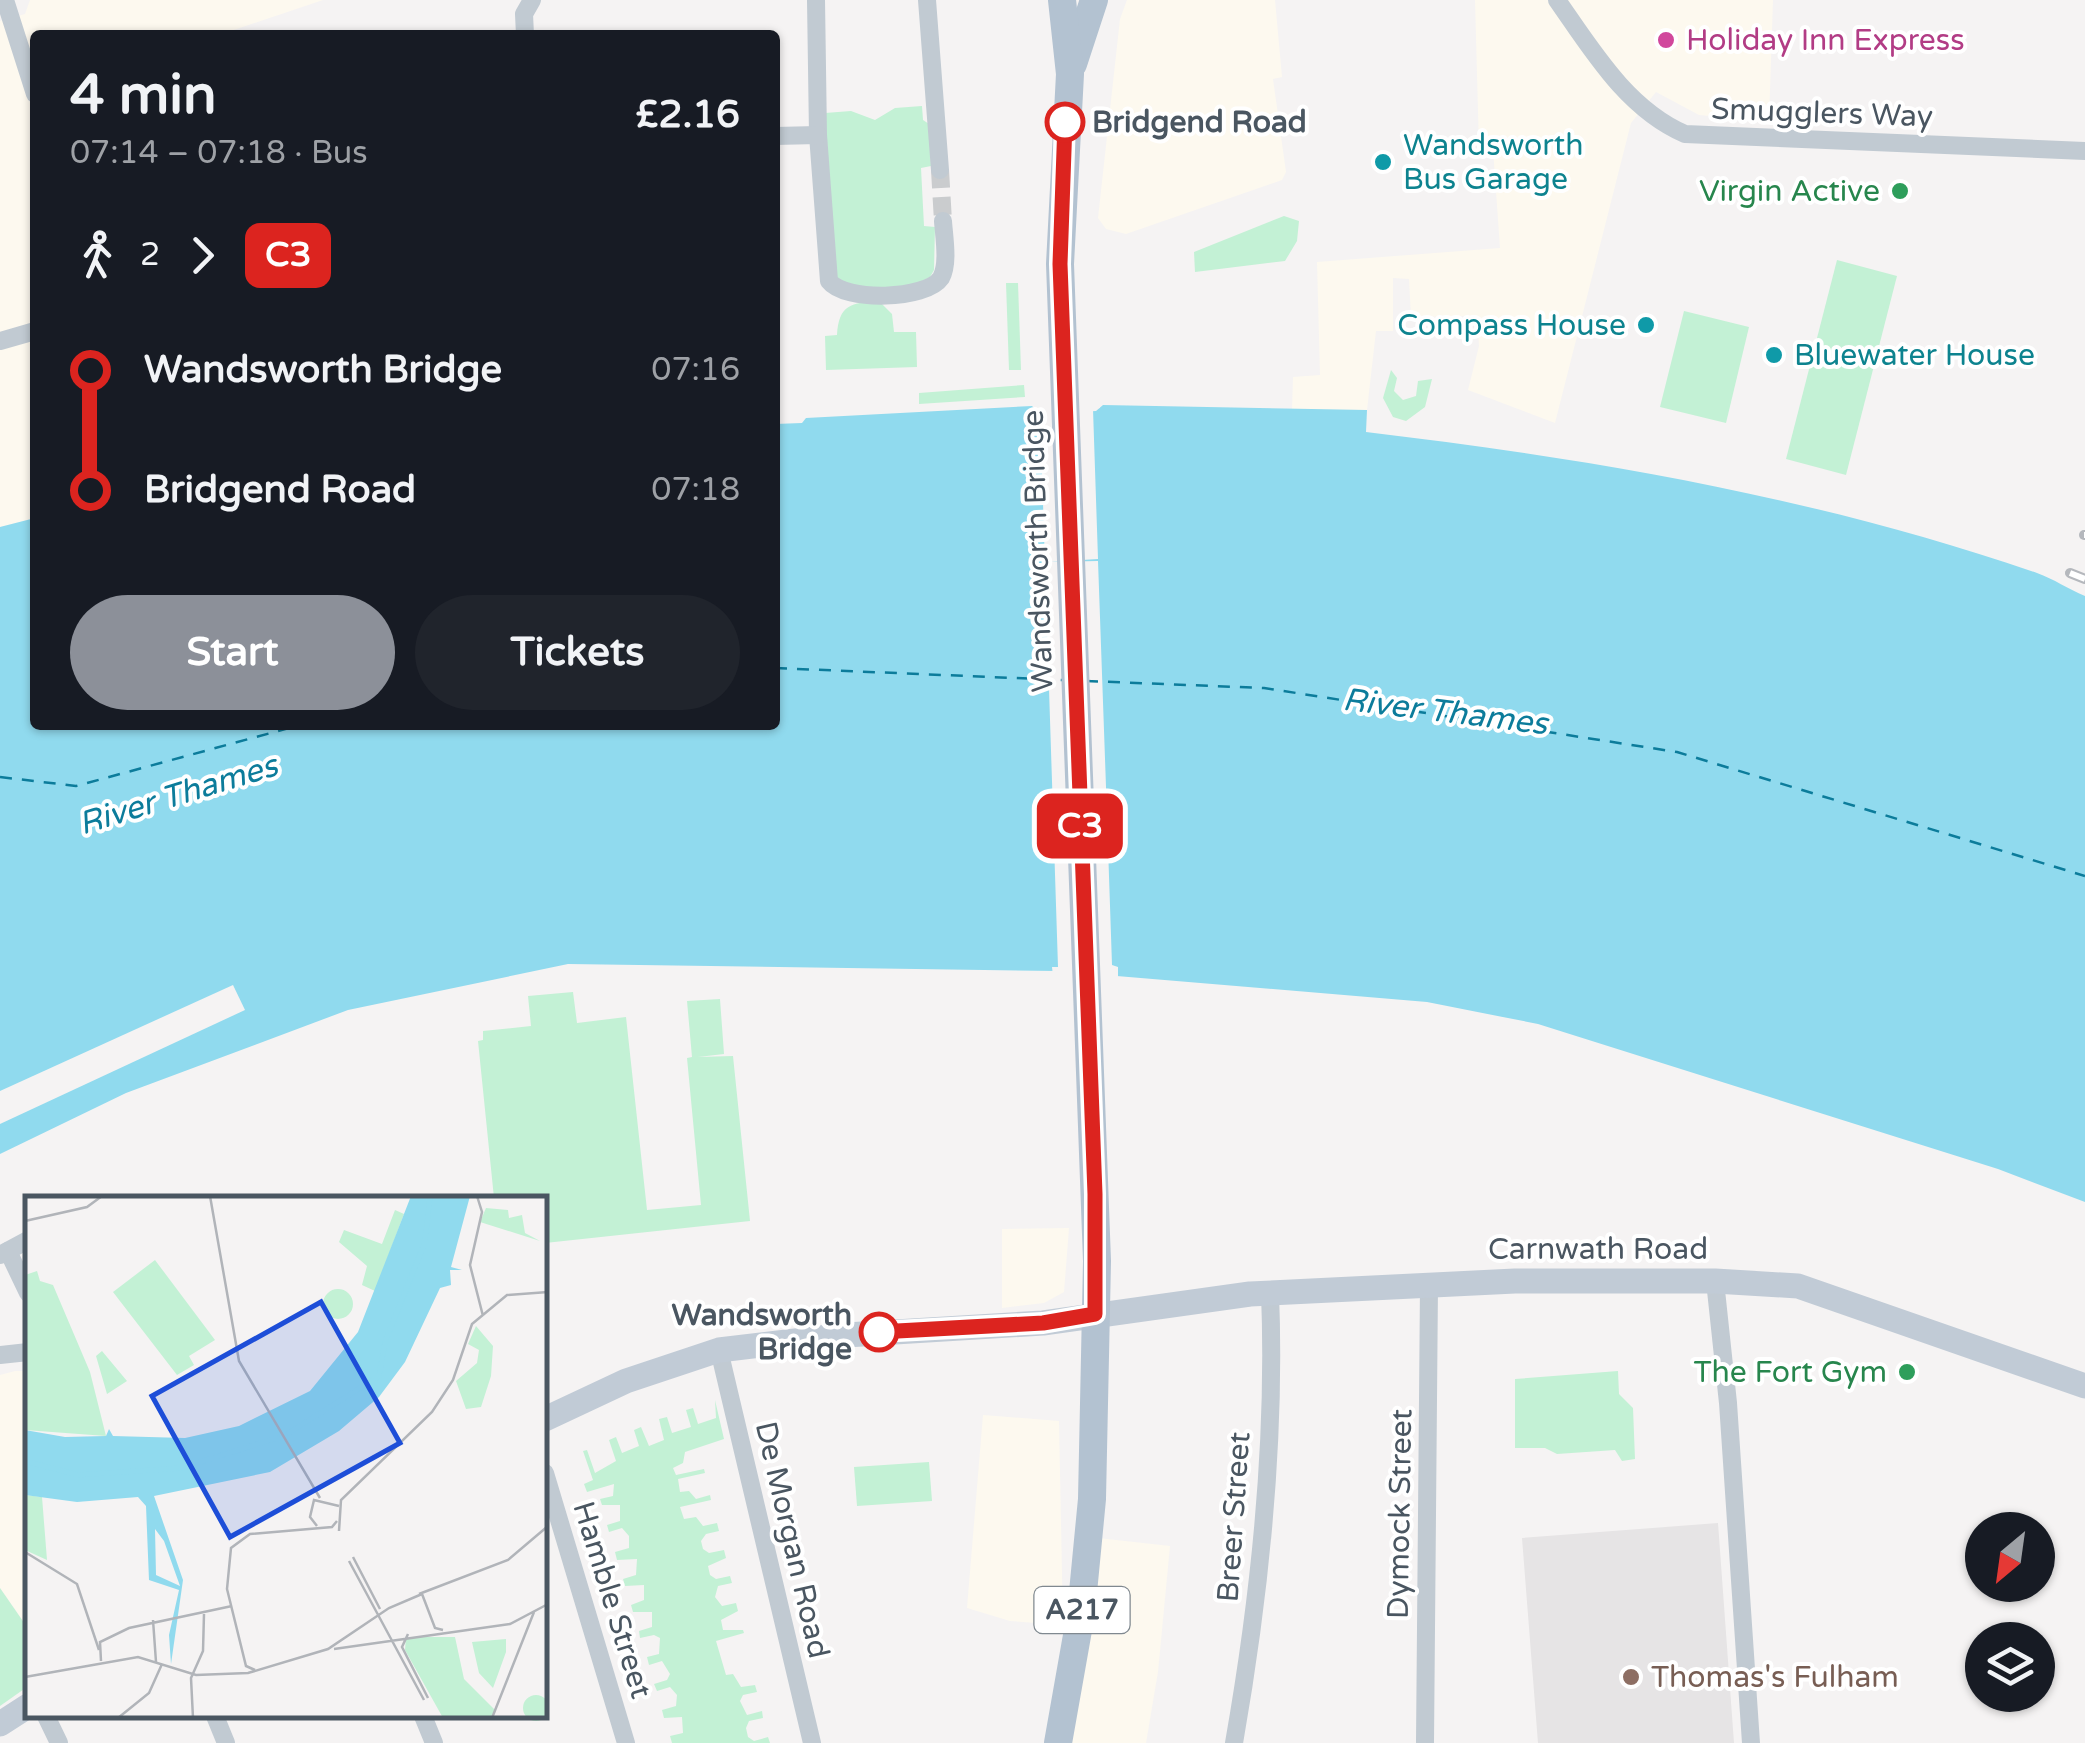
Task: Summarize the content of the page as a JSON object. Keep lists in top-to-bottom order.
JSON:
{
  "streets": {
    "main road": ["Wandsworth Bridge", "A217"],
    "street": [
      "Smugglers Way",
      "Carnwath Road",
      "Dymock Street",
      "Breer Street",
      "De Morgan Road",
      "Hamble Street"
    ]
  },
  "crossings": [
    ["Wandsworth Bridge", "Carnwath Road"],
    ["Wandsworth Bridge", "A217"],
    ["Carnwath Road", "Dymock Street"],
    ["Carnwath Road", "Breer Street"],
    ["Carnwath Road", "De Morgan Road"],
    ["Carnwath Road", "A217"]
  ],
  "water": ["River Thames"],
  "places": [
    "Holiday Inn Express",
    "Bridgend Road",
    "Wandsworth Bus Garage",
    "Virgin Active",
    "Compass House",
    "Bluewater House",
    "Wandsworth Bridge",
    "The Fort Gym",
    "Thomas's Fulham"
  ],
  "lines": ["bus line C3"],
  "north": "bottom left",
  "page": {
    "on_map": "C3",
    "heading": ["4 min", "07:14 – 07:18 · Bus", "£2.16"],
    "legs": ["2", "C3"],
    "list": [
      {
        "name": "Wandsworth Bridge",
        "value": "07:16"
      },
      {
        "name": "Bridgend Road",
        "value": "07:18"
      }
    ],
    "buttons": ["Start", "Tickets"]
  }
}
